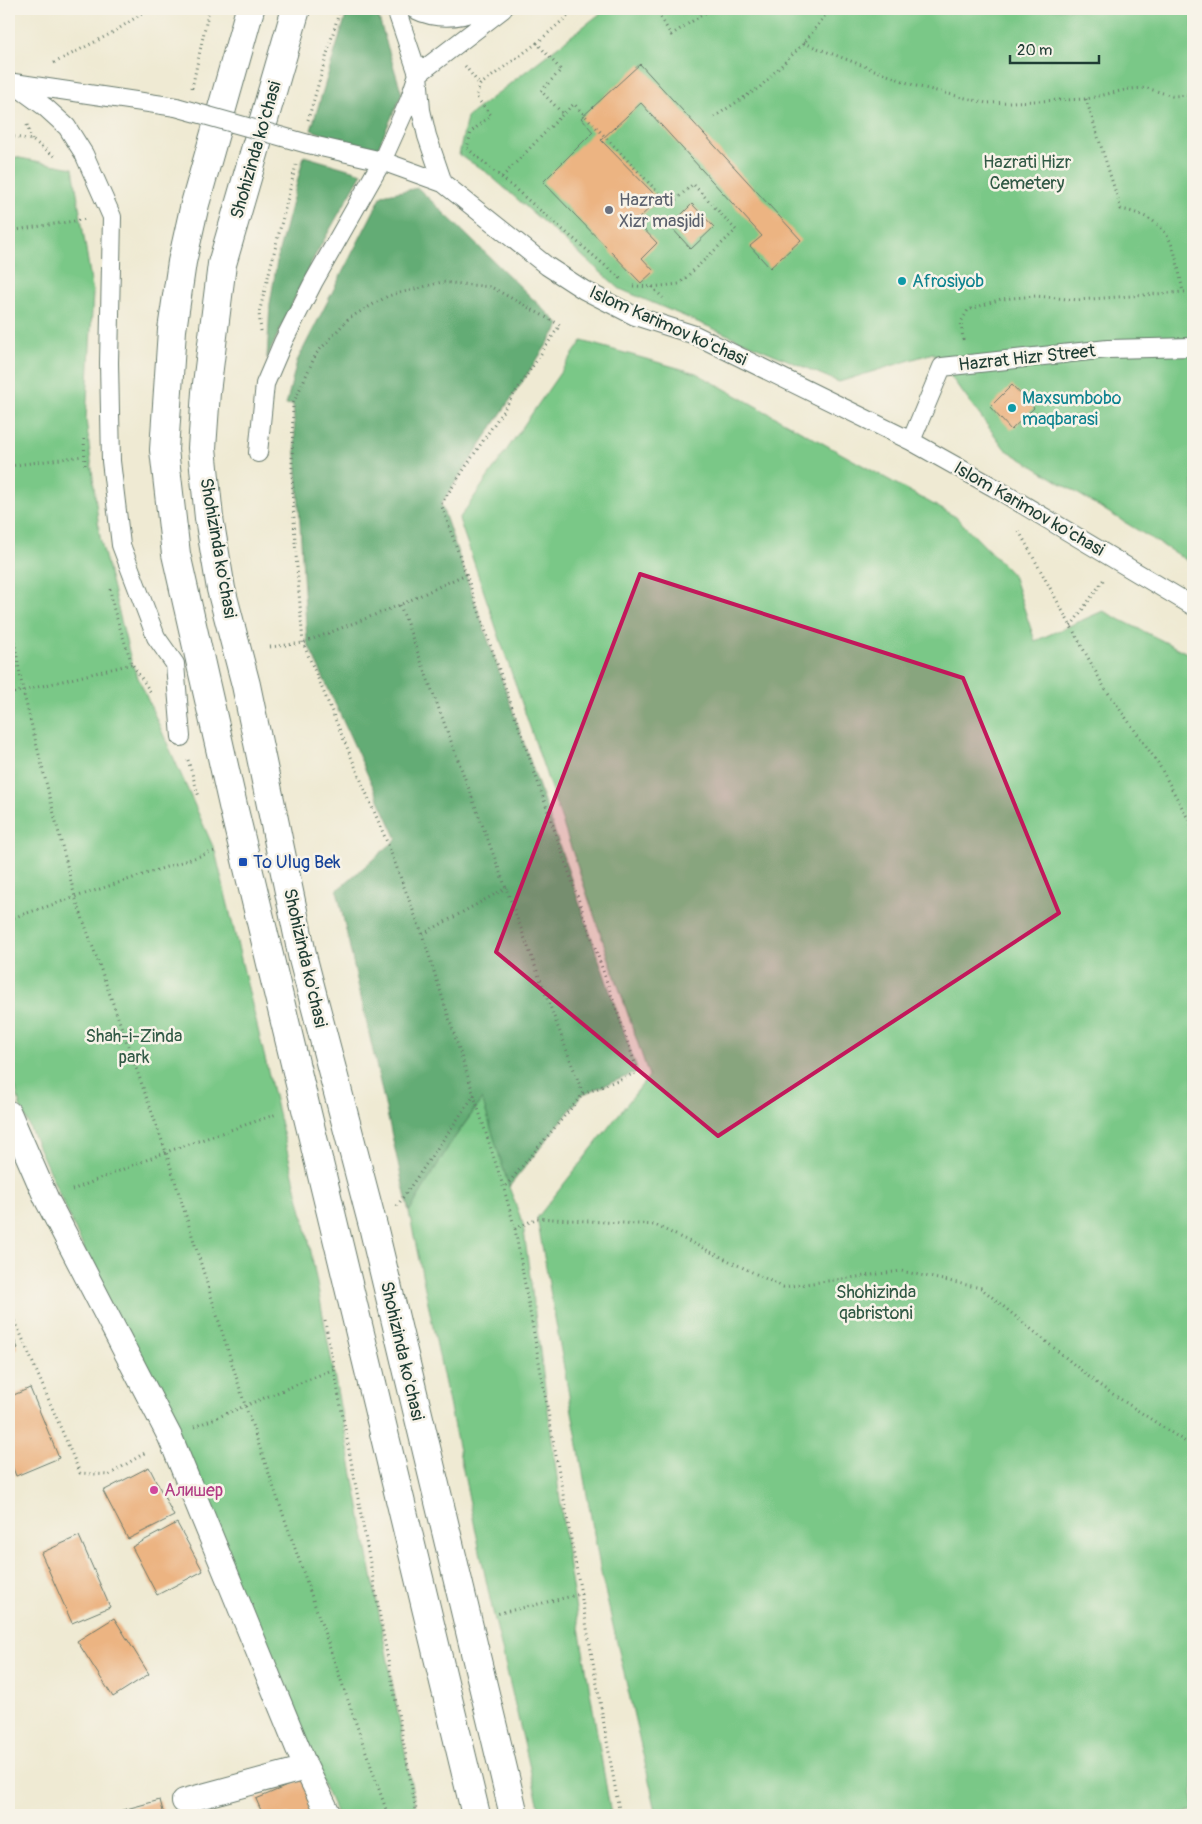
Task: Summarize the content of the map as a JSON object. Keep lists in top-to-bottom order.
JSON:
{
  "streets": {
    "main road": ["Shohizinda ko'chasi"],
    "street": ["Islom Karimov ko'chasi", "Hazrat Hizr Street"]
  },
  "crossings": [
    ["Islom Karimov ko'chasi", "Hazrat Hizr Street"]
  ],
  "parks": ["Hazrati Hizr Cemetery", "Shah-i-Zinda park", "Shohizinda qabristoni"],
  "places": {
    "other": [
      "Hazrati Xizr masjidi",
      "Afrosiyob",
      "Maxsumbobo maqbarasi",
      "Алишер"
    ],
    "transit": ["To Ulug Bek"]
  },
  "scale_bar": "20 m"
}
